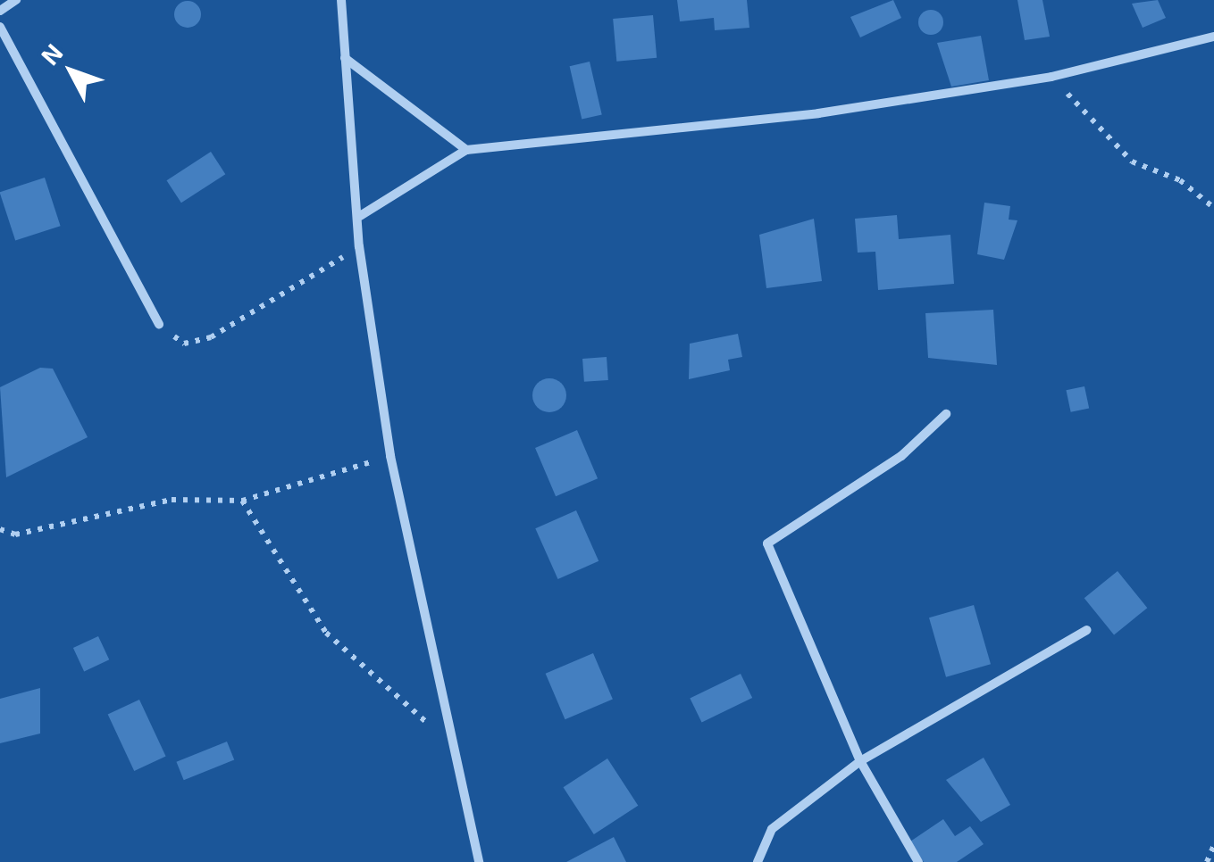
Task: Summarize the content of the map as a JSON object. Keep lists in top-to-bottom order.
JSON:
{
  "north": "top left"
}
